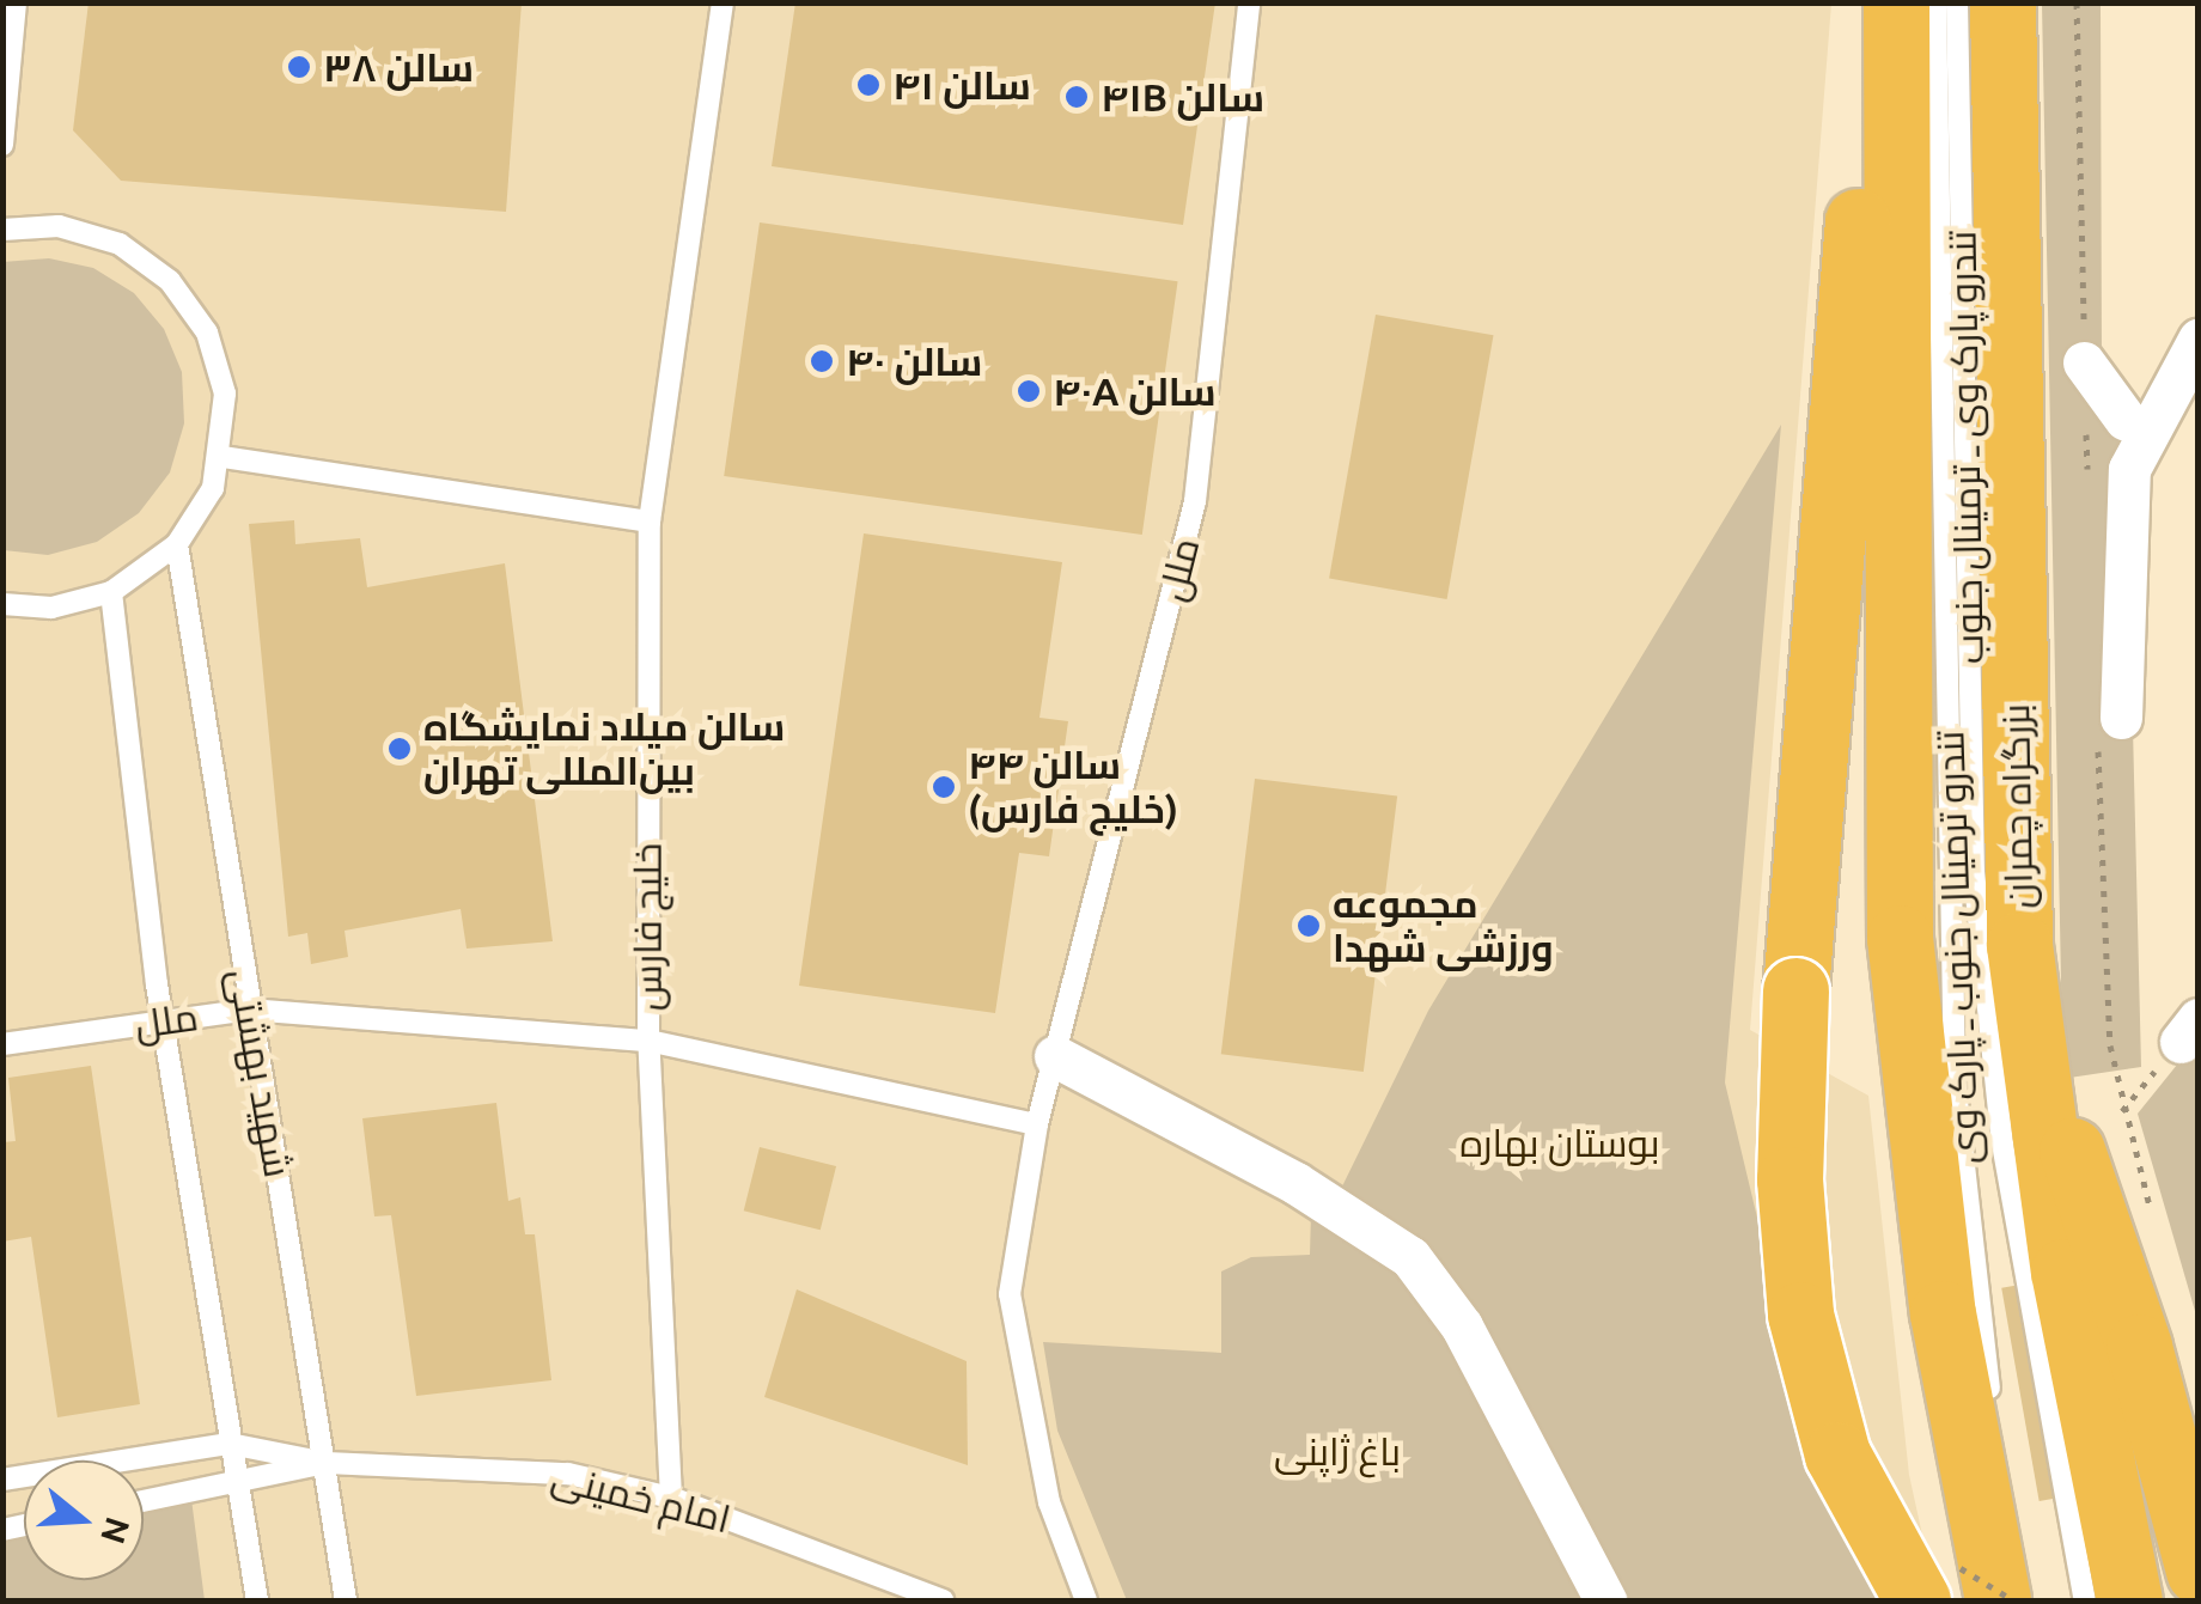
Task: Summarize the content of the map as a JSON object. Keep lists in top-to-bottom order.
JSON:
{
  "streets": {
    "highway": ["بزرگراه چمران"],
    "lane": [
      "تندرو پارک وی ـ ترمینال جنوب",
      "ملل",
      "خلیج فارس",
      "تندرو ترمینال جنوب ـ پارک وی",
      "شهید بهشتی",
      "امام خمینی"
    ]
  },
  "crossings": [
    ["ملل", "خلیج فارس"],
    ["ملل", "شهید بهشتی"],
    ["خلیج فارس", "امام خمینی"],
    ["شهید بهشتی", "امام خمینی"]
  ],
  "parks": ["بوستان بهاره", "باغ ژاپنی"],
  "places": [
    "سالن ۳۸",
    "سالن ۴۱",
    "۴۱B سالن",
    "سالن ۴۰",
    "۴۰A سالن",
    "سالن میلاد نمایشگاه بین‌المللی تهران",
    "سالن ۴۴ (خلیج فارس)",
    "مجموعه ورزشی شهدا"
  ],
  "north": "right"
}
